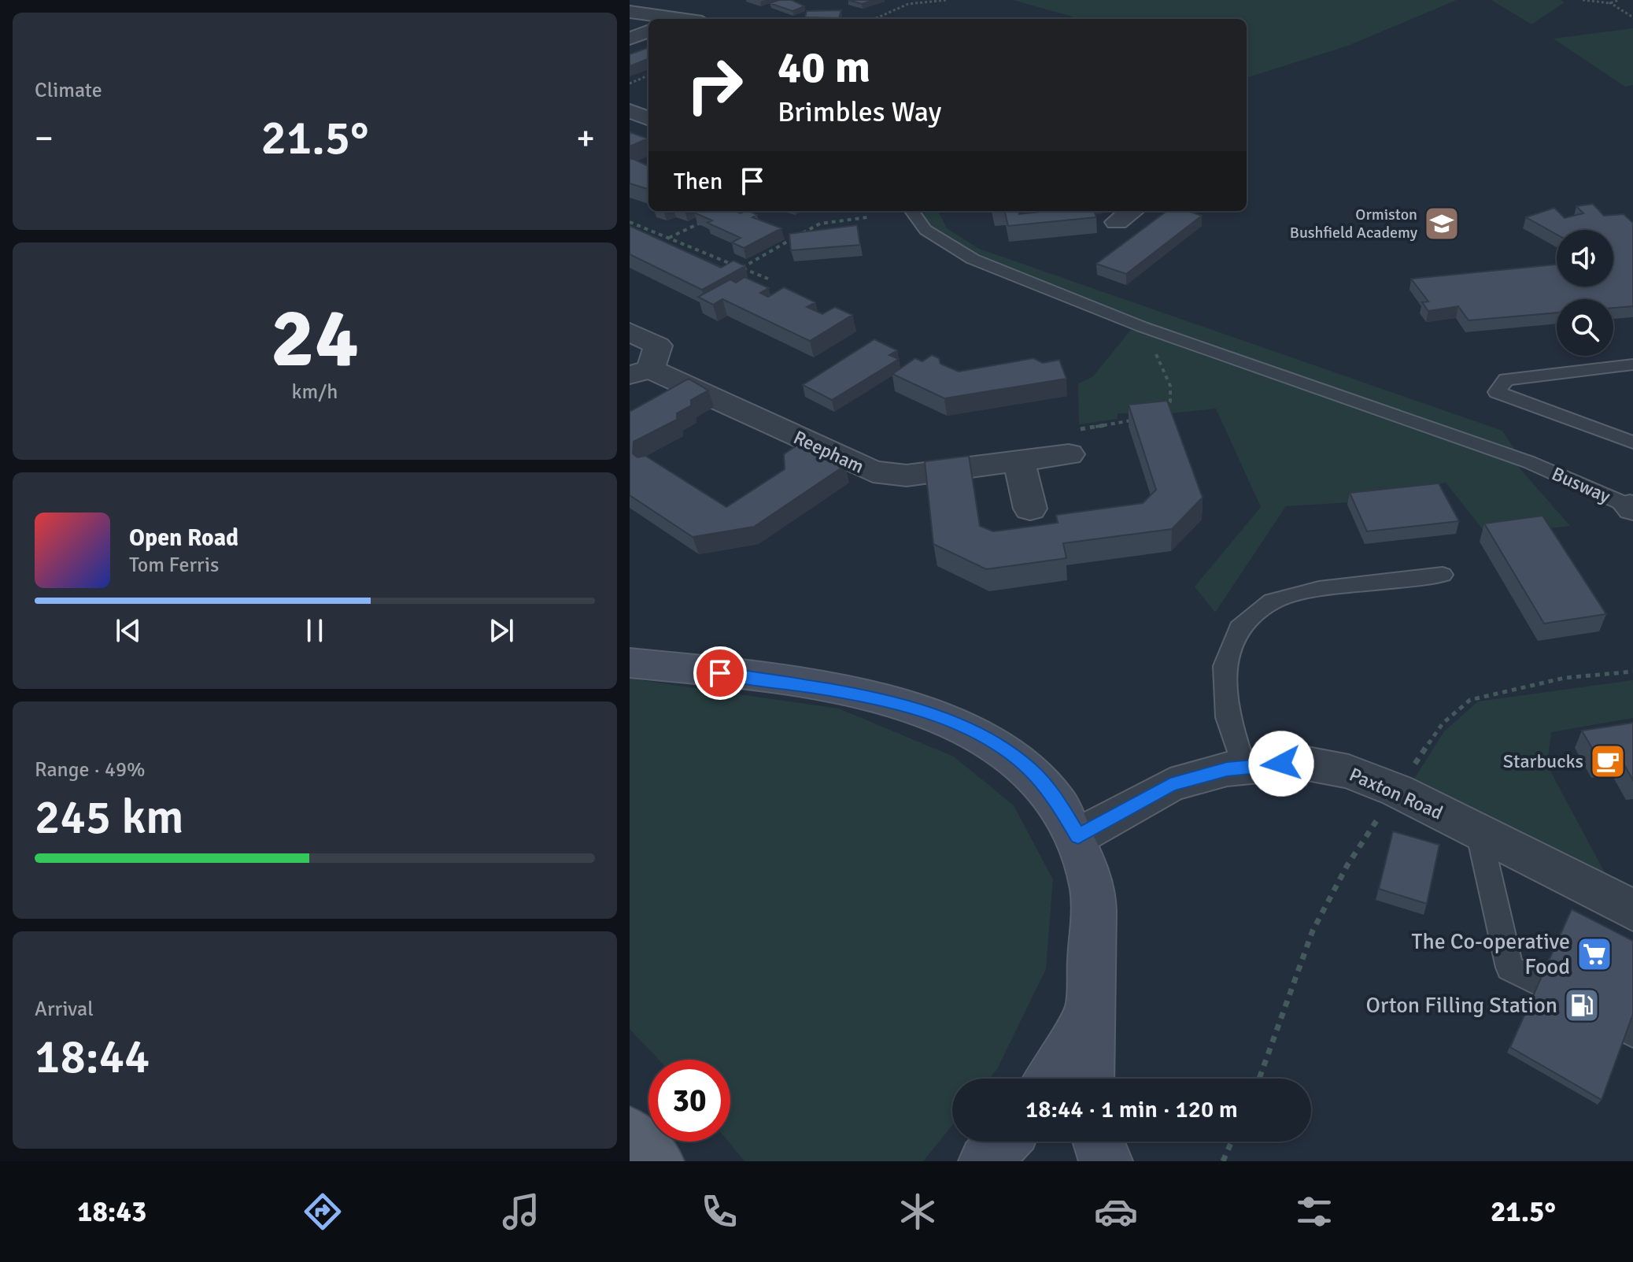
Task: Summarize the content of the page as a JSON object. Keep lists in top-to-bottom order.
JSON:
{
  "streets": {
    "street": ["Reepham", "Paxton Road"],
    "lane": ["Busway"]
  },
  "places": {
    "school or university": ["Ormiston Bushfield Academy"],
    "cafe": ["Starbucks"],
    "supermarket": ["The Co-operative Food"],
    "fuel station": ["Orton Filling Station"]
  },
  "page": {
    "tile": [
      "Climate",
      ["24", "km/h"],
      ["Range · 49%", "245 km"],
      ["Arrival", "18:44"]
    ],
    "turn": ["40 m", "Brimbles Way"],
    "heat": ["−", "21.5°", "+"],
    "then": "Then",
    "song": ["Open Road", "Tom Ferris"],
    "limit": "30",
    "trip": "18:44 · 1 min · 120 m",
    "tabs": ["18:43", "21.5°"]
  }
}
